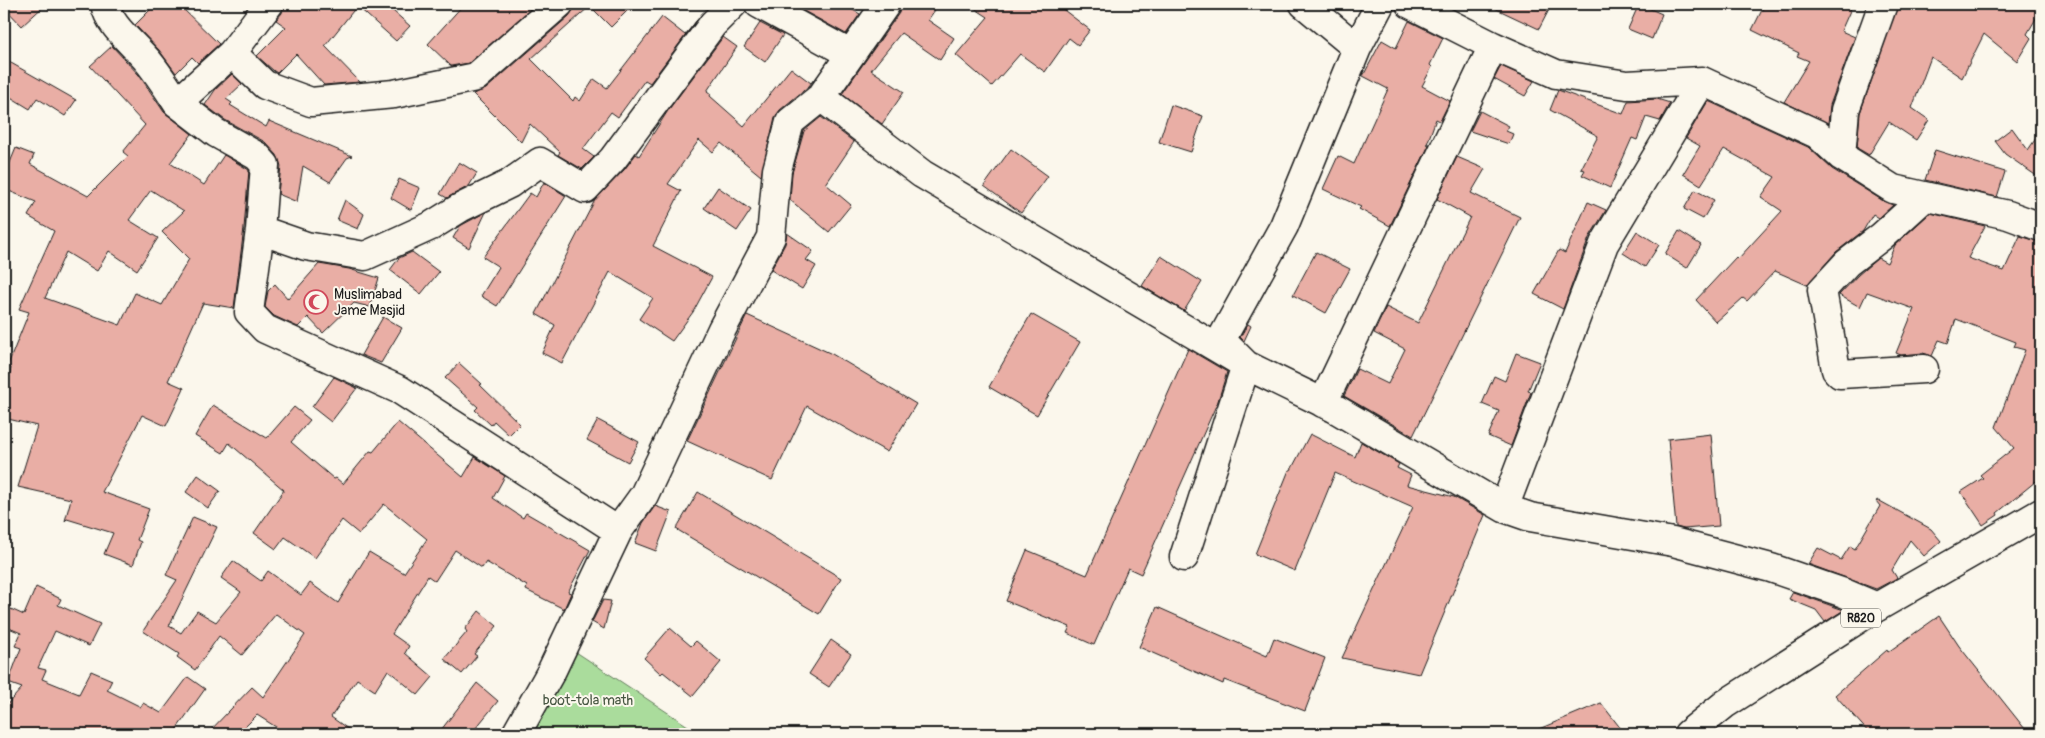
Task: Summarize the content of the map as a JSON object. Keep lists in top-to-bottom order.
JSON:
{
  "streets": {
    "street": ["R820"]
  },
  "parks": ["boot-tola math"],
  "places": {
    "mosque": ["Muslimabad Jame Masjid"]
  }
}
